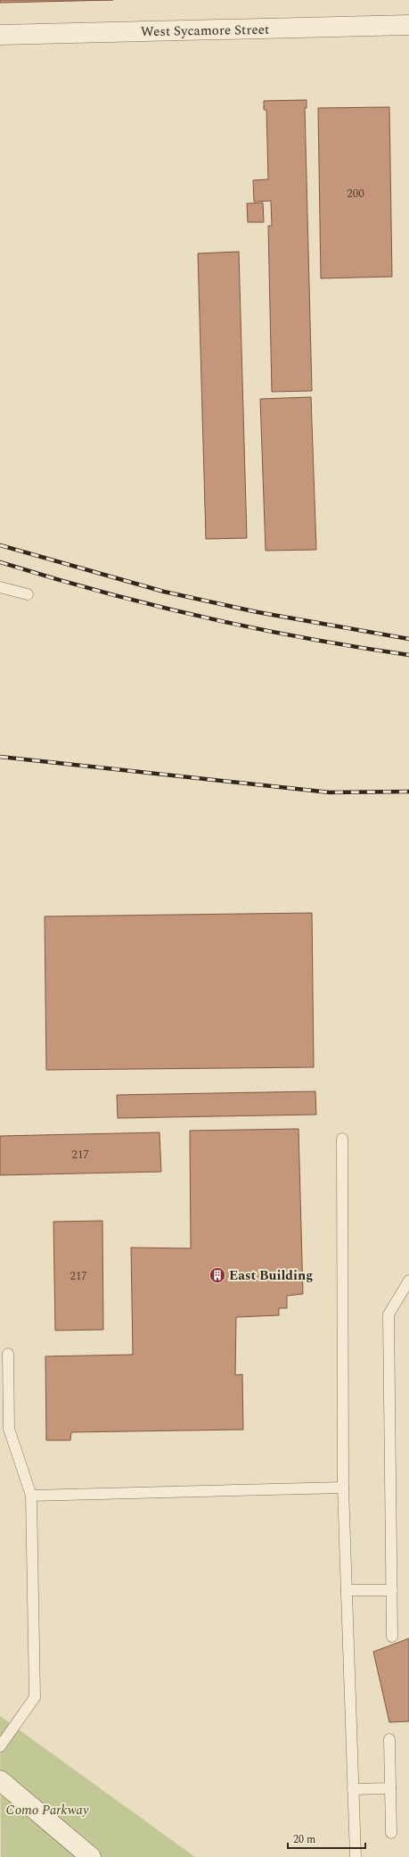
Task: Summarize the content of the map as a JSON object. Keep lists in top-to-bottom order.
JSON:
{
  "streets": {
    "street": ["West Sycamore Street"]
  },
  "parks": ["Como Parkway"],
  "places": {
    "building": ["East Building"]
  },
  "house_numbers": ["200", "217", "217"],
  "scale_bar": "20 m"
}
